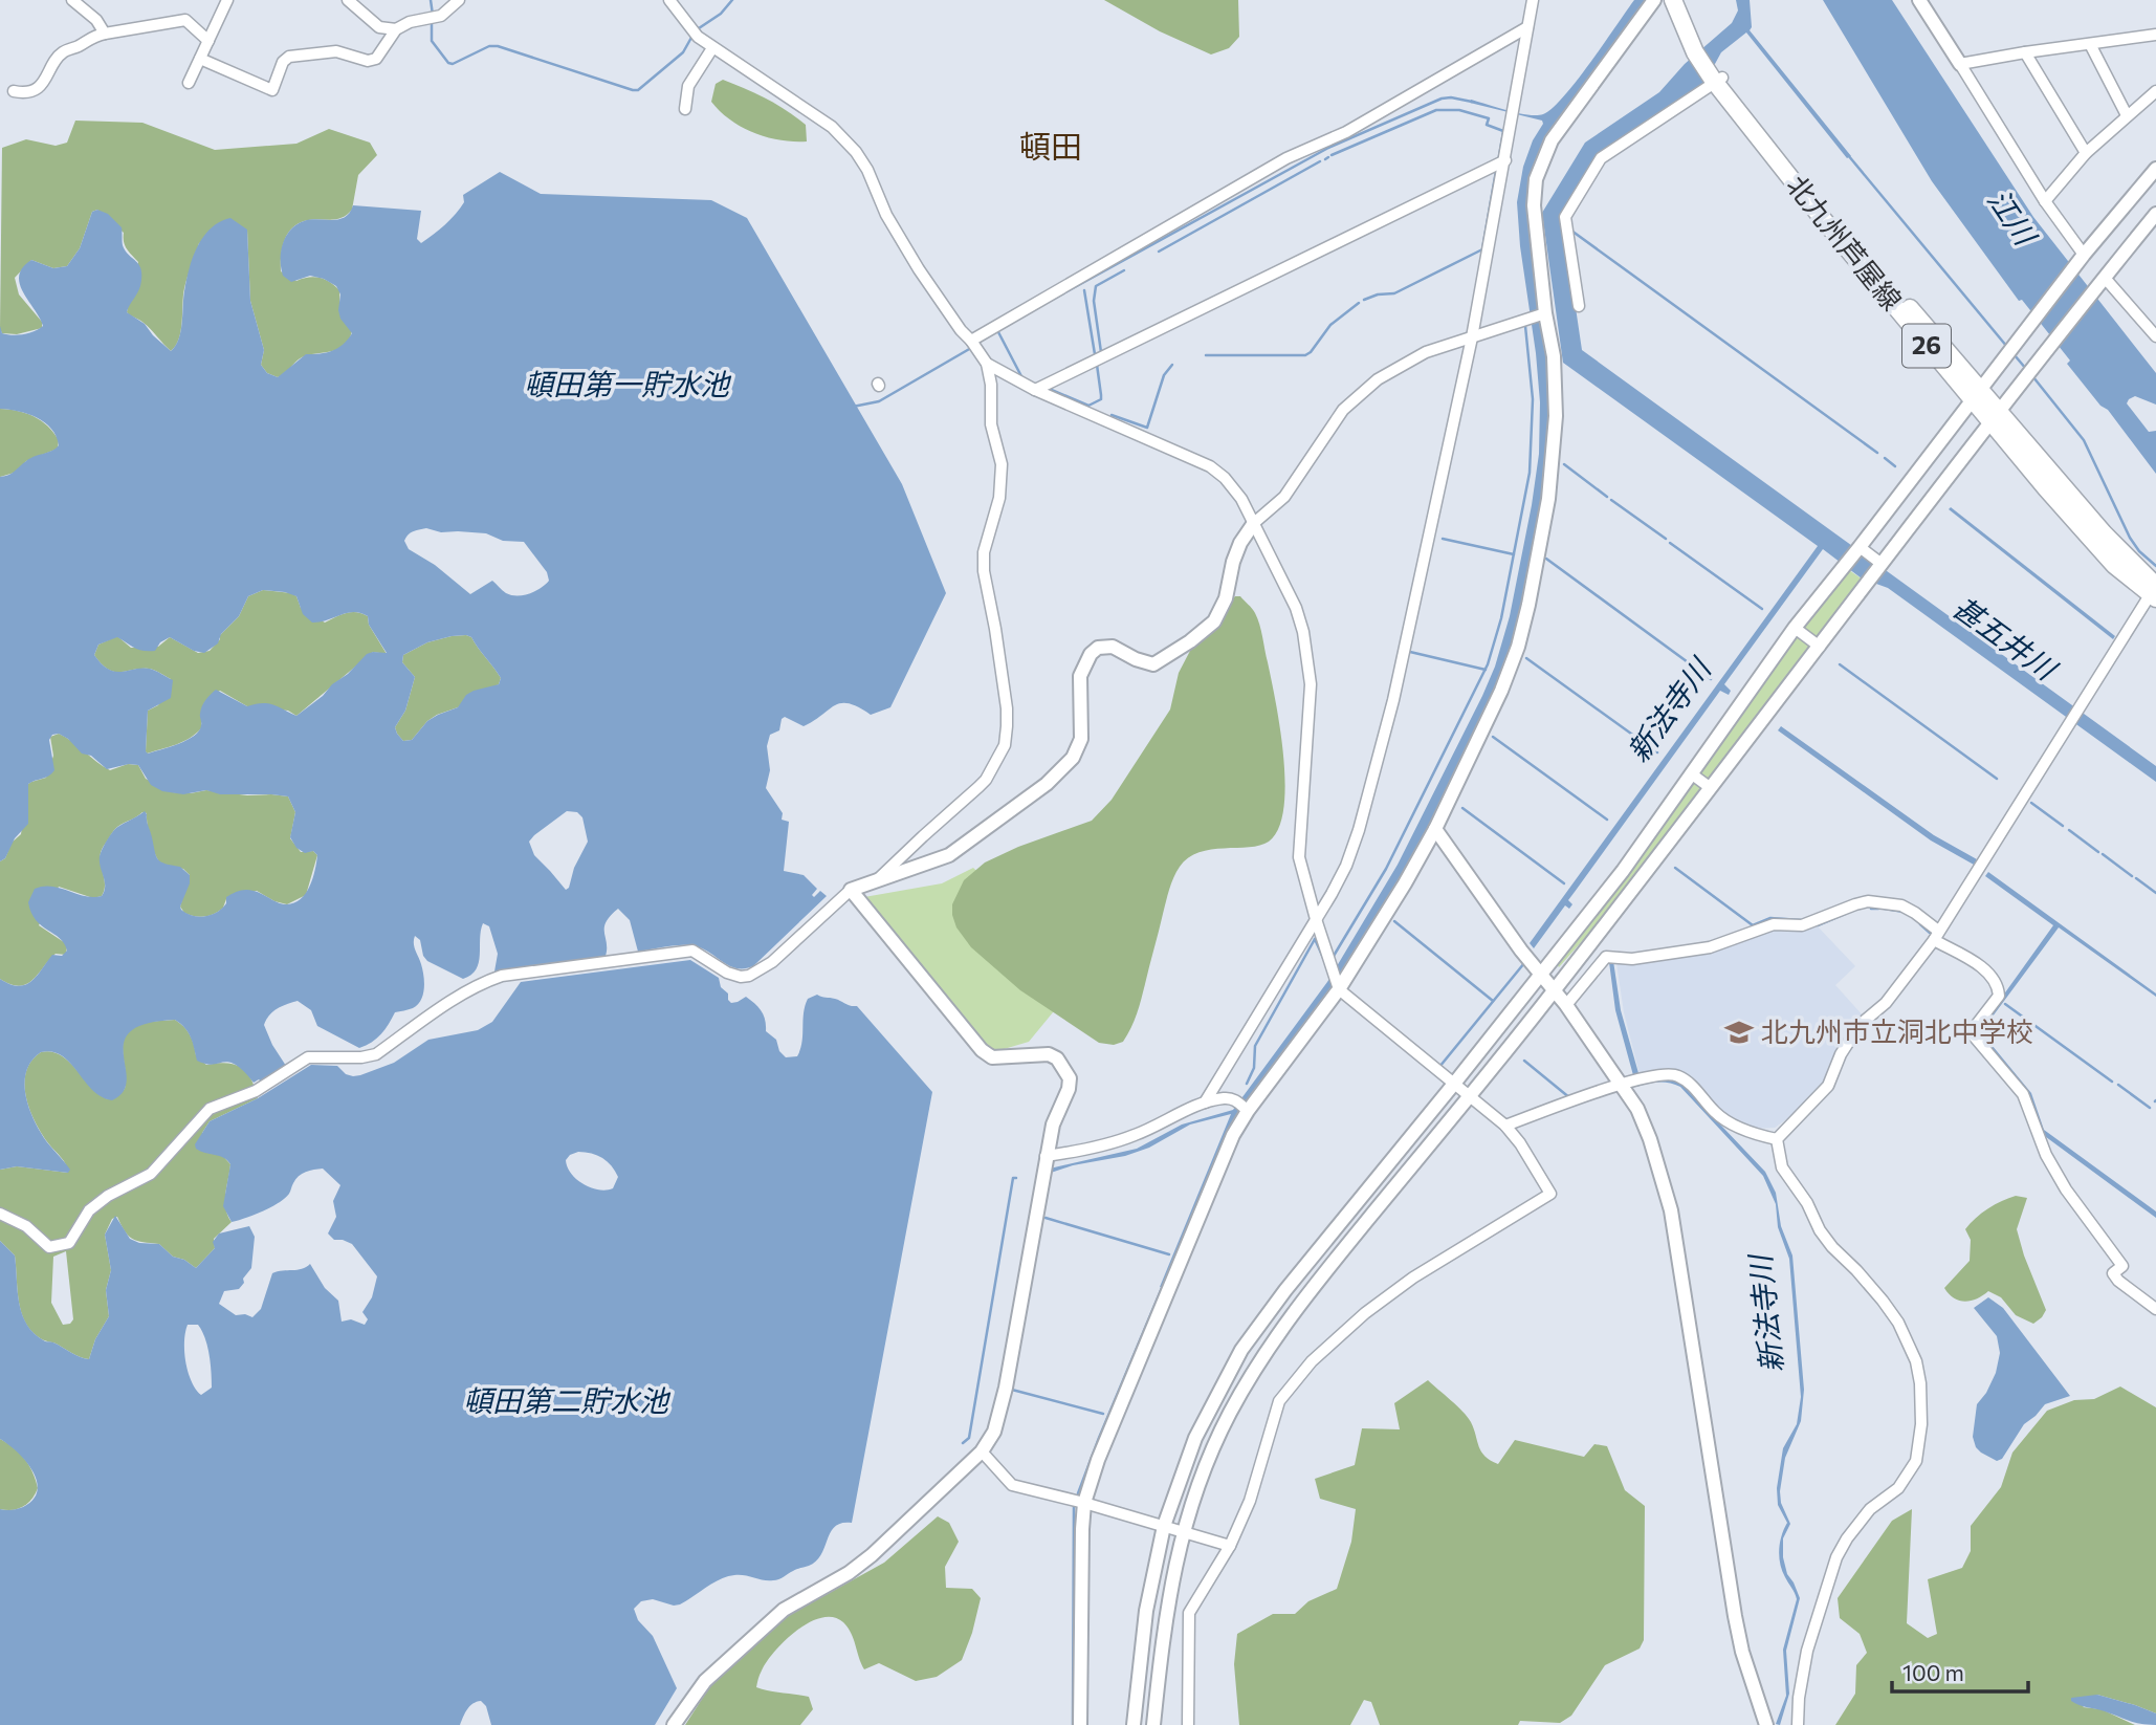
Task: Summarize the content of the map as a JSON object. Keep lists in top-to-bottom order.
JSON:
{
  "streets": {
    "main road": ["北九州芦屋線", "26"]
  },
  "districts": ["頓田"],
  "water": [
    "江川",
    "頓田第一貯水池",
    "甚五井川",
    "新法寺川",
    "頓田第二貯水池"
  ],
  "places": {
    "school or university": ["北九州市立洞北中学校"]
  },
  "scale_bar": "100 m"
}
